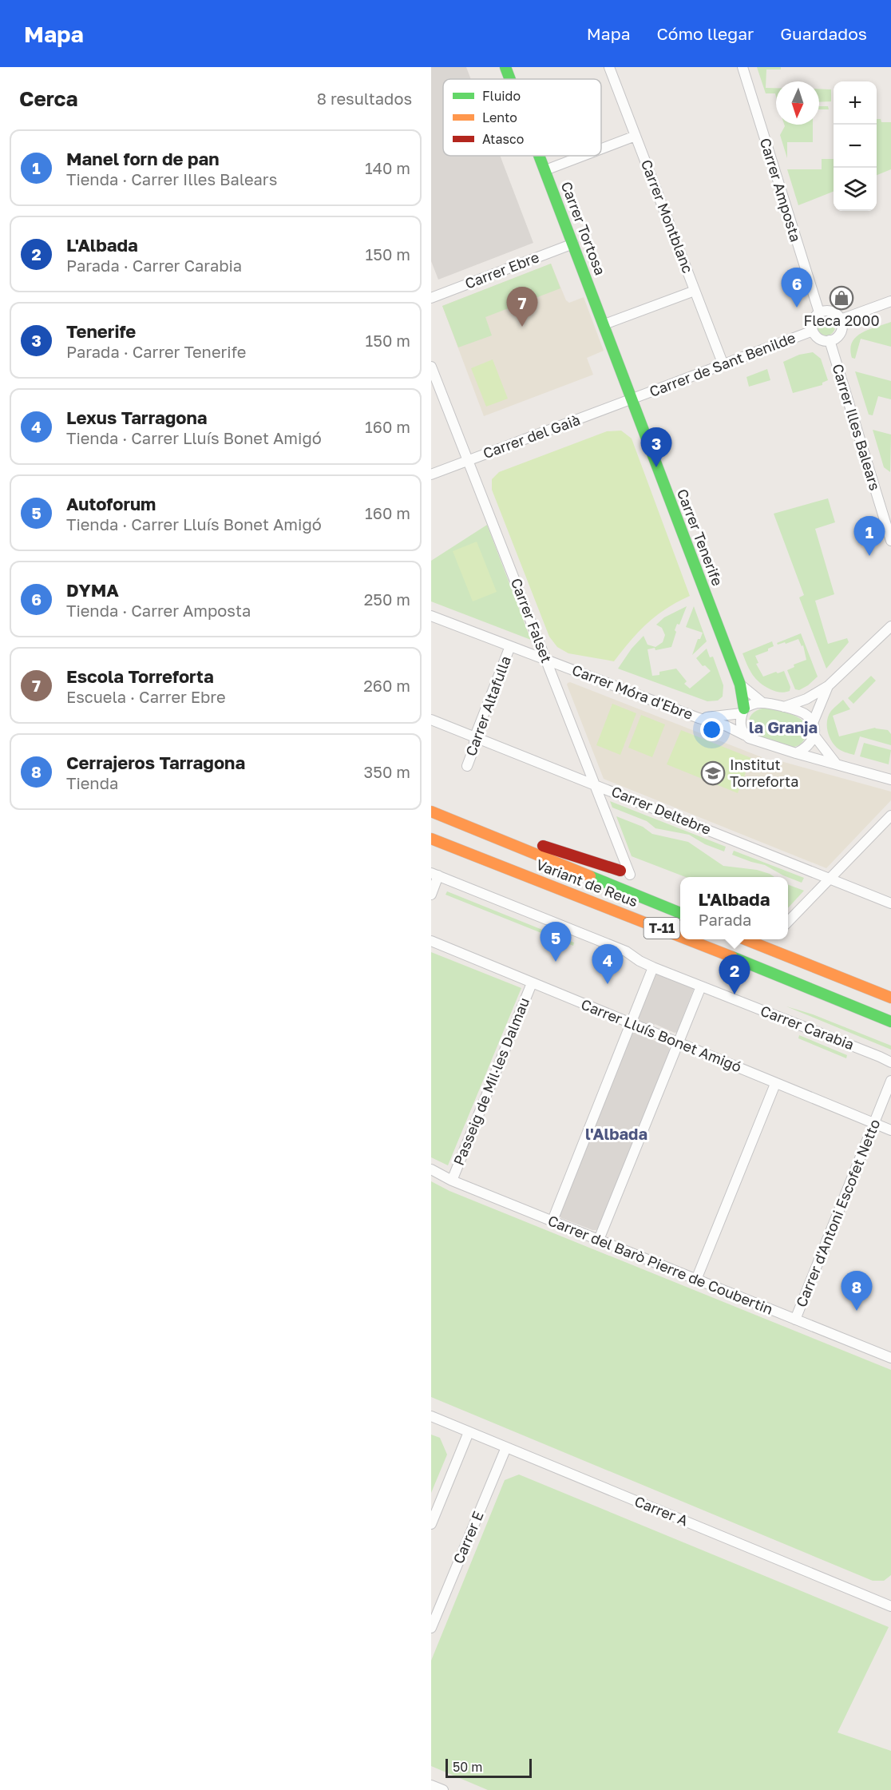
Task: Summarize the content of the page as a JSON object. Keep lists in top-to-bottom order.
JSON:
{
  "streets": {
    "main road": [
      "Carrer Tortosa",
      "Carrer Tenerife",
      "Variant de Reus",
      "T-11"
    ],
    "street": [
      "Carrer Amposta",
      "Carrer Montblanc",
      "Carrer Ebre",
      "Carrer de Sant Benilde",
      "Carrer Illes Balears",
      "Carrer del Gaià",
      "Carrer Falset",
      "Carrer Móra d'Ebre",
      "Carrer Altafulla",
      "Carrer Deltebre",
      "Carrer Carabia",
      "Carrer Lluís Bonet Amigó",
      "Passeig de Mil·les Dalmau",
      "Carrer d'Antoni Escofet Netto",
      "Carrer del Barò Pierre de Coubertin",
      "Carrer A",
      "Carrer E"
    ]
  },
  "crossings": [
    ["Carrer Amposta", "Carrer de Sant Benilde"],
    ["Carrer Amposta", "Carrer Illes Balears"],
    ["Carrer Montblanc", "Carrer de Sant Benilde"],
    ["Carrer Tortosa", "Carrer Ebre"],
    ["Carrer Tortosa", "Carrer de Sant Benilde"],
    ["Carrer Tortosa", "Carrer del Gaià"],
    ["Carrer Tortosa", "Carrer Tenerife"],
    ["Carrer de Sant Benilde", "Carrer Illes Balears"],
    ["Carrer de Sant Benilde", "Carrer del Gaià"],
    ["Carrer de Sant Benilde", "Carrer Tenerife"],
    ["Carrer del Gaià", "Carrer Tenerife"],
    ["Carrer del Gaià", "Carrer Falset"],
    ["Carrer Tenerife", "Carrer Móra d'Ebre"],
    ["Carrer Falset", "Carrer Móra d'Ebre"],
    ["Carrer Falset", "Carrer Deltebre"],
    ["Carrer Móra d'Ebre", "Carrer Altafulla"],
    ["Carrer Altafulla", "Carrer Deltebre"],
    ["Carrer Lluís Bonet Amigó", "Passeig de Mil·les Dalmau"],
    ["Carrer Lluís Bonet Amigó", "Carrer d'Antoni Escofet Netto"],
    ["Passeig de Mil·les Dalmau", "Carrer del Barò Pierre de Coubertin"],
    ["Carrer d'Antoni Escofet Netto", "Carrer del Barò Pierre de Coubertin"],
    ["Carrer A", "Carrer E"]
  ],
  "districts": ["la Granja", "l'Albada"],
  "places": {
    "shop": ["Fleca 2000"],
    "school or university": ["Institut Torreforta"]
  },
  "legend": ["Fluido", "Lento", "Atasco"],
  "scale_bar": "50 m",
  "north": "bottom",
  "page": {
    "header": "Mapa",
    "nav": ["Mapa", "Cómo llegar", "Guardados"],
    "heading": ["Cerca", "8 resultados"],
    "map_buttons": ["+", "−"],
    "list": [
      {
        "mark": "1",
        "name": "Manel forn de pan",
        "note": "Tienda · Carrer Illes Balears",
        "value": "140 m"
      },
      {
        "mark": "2",
        "name": "L'Albada",
        "note": "Parada · Carrer Carabia",
        "value": "150 m"
      },
      {
        "mark": "3",
        "name": "Tenerife",
        "note": "Parada · Carrer Tenerife",
        "value": "150 m"
      },
      {
        "mark": "4",
        "name": "Lexus Tarragona",
        "note": "Tienda · Carrer Lluís Bonet Amigó",
        "value": "160 m"
      },
      {
        "mark": "5",
        "name": "Autoforum",
        "note": "Tienda · Carrer Lluís Bonet Amigó",
        "value": "160 m"
      },
      {
        "mark": "6",
        "name": "DYMA",
        "note": "Tienda · Carrer Amposta",
        "value": "250 m"
      },
      {
        "mark": "7",
        "name": "Escola Torreforta",
        "note": "Escuela · Carrer Ebre",
        "value": "260 m"
      },
      {
        "mark": "8",
        "name": "Cerrajeros Tarragona",
        "note": "Tienda",
        "value": "350 m"
      }
    ],
    "pins": [
      "6",
      "7",
      "3",
      "1",
      "5",
      "4",
      "2",
      "8"
    ],
    "popup": ["L'Albada", "Parada"],
    "scale": "50 m"
  }
}
